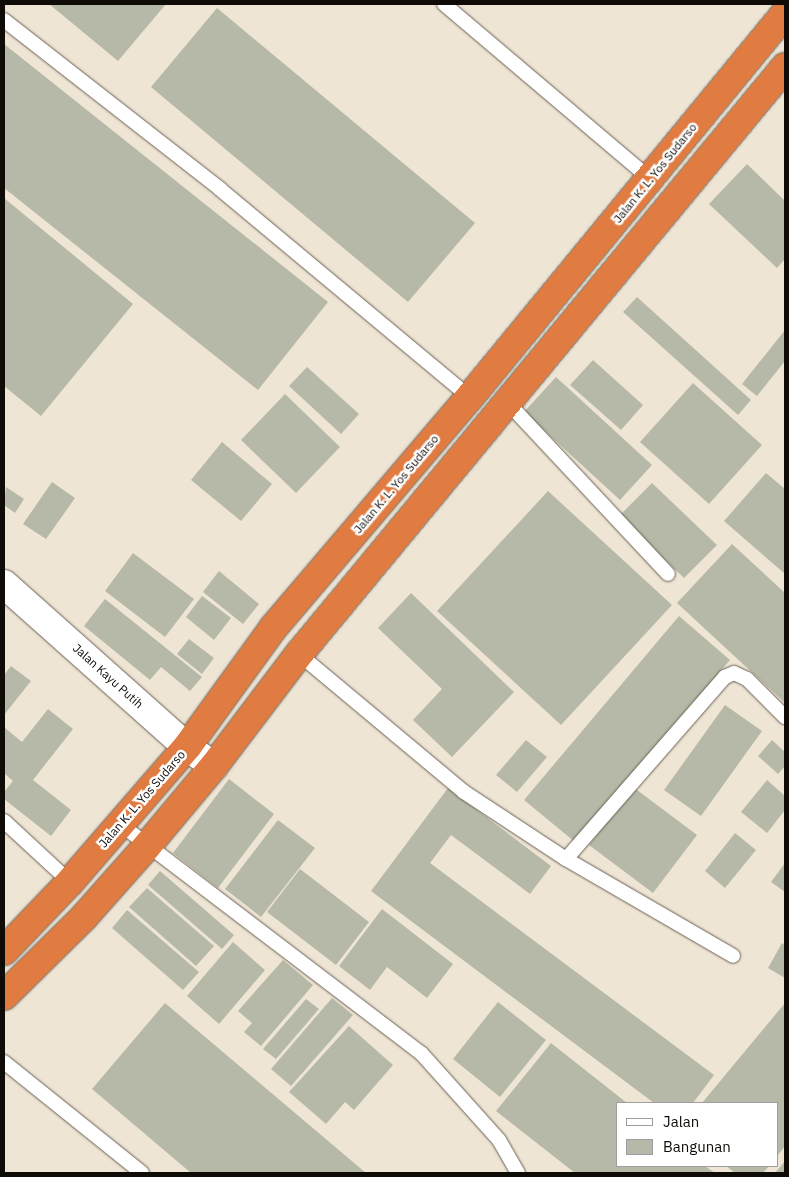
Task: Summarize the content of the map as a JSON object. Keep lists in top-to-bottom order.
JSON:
{
  "streets": {
    "highway": ["Jalan K. L. Yos Sudarso"],
    "street": ["Jalan Kayu Putih"]
  },
  "crossings": [
    ["Jalan K. L. Yos Sudarso", "Jalan Kayu Putih"]
  ],
  "legend": ["Jalan", "Bangunan"]
}
